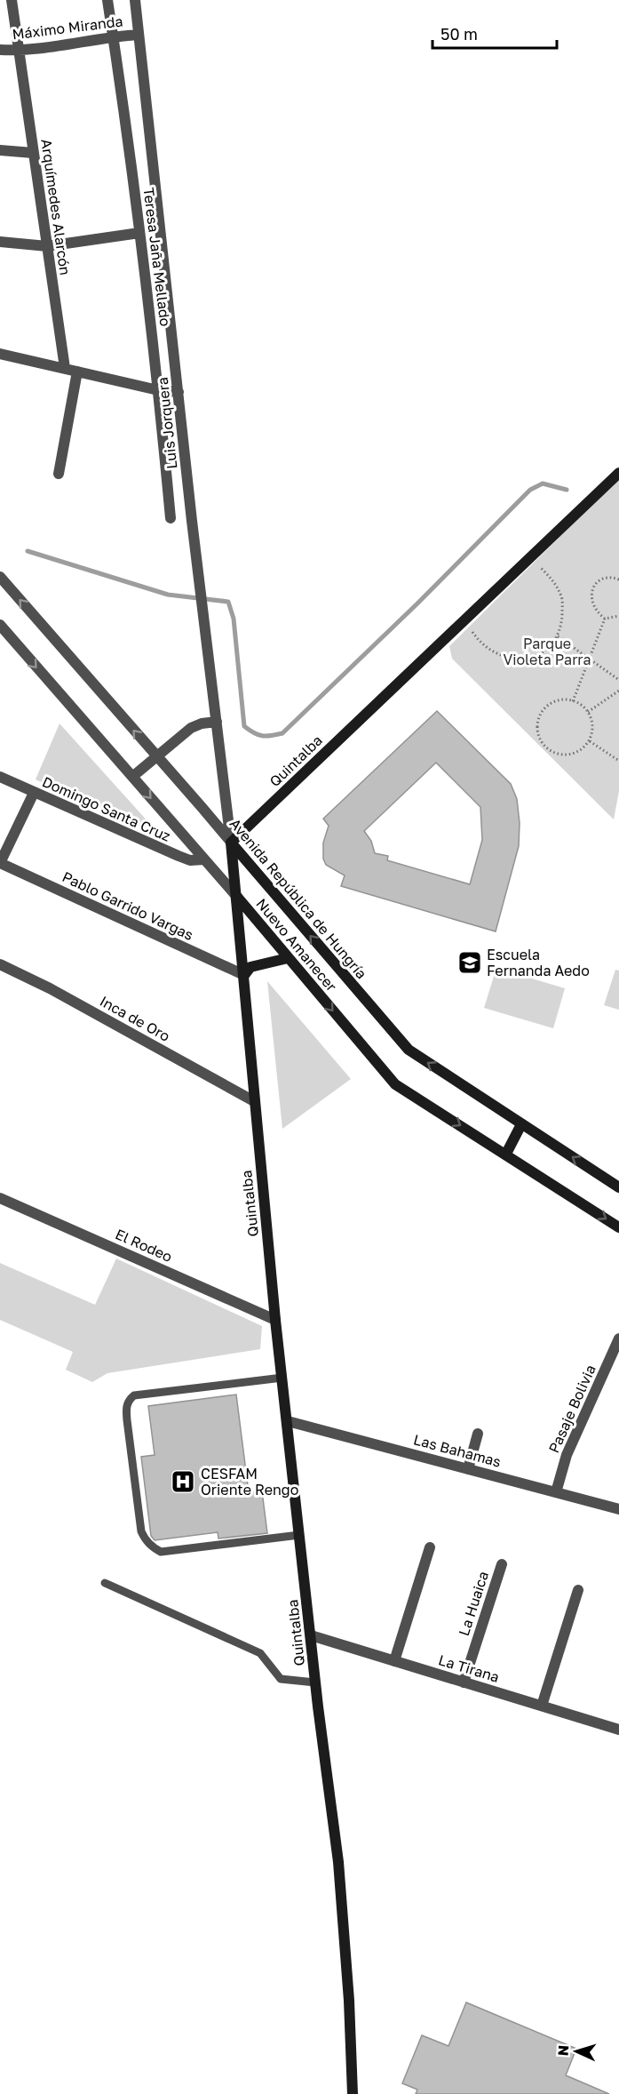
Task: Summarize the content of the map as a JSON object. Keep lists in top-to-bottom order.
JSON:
{
  "streets": {
    "street": [
      "Máximo Miranda",
      "Arquímedes Alarcón",
      "Teresa Jaña Mellado",
      "Luis Jorquera",
      "Quintalba",
      "Domingo Santa Cruz",
      "Avenida República de Hungría",
      "Pablo Garrido Vargas",
      "Nuevo Amanecer",
      "Inca de Oro",
      "El Rodeo",
      "Pasaje Bolivia",
      "Las Bahamas",
      "La Huaica",
      "La Tirana"
    ]
  },
  "crossings": [
    ["Máximo Miranda", "Arquímedes Alarcón"],
    ["Máximo Miranda", "Teresa Jaña Mellado"],
    ["Máximo Miranda", "Luis Jorquera"],
    ["Luis Jorquera", "Quintalba"],
    ["Luis Jorquera", "Avenida República de Hungría"],
    ["Quintalba", "Avenida República de Hungría"],
    ["Quintalba", "Pablo Garrido Vargas"],
    ["Quintalba", "Nuevo Amanecer"],
    ["Quintalba", "Inca de Oro"],
    ["Quintalba", "El Rodeo"],
    ["Quintalba", "Las Bahamas"],
    ["Quintalba", "La Tirana"],
    ["Domingo Santa Cruz", "Nuevo Amanecer"],
    ["Pasaje Bolivia", "Las Bahamas"],
    ["La Huaica", "La Tirana"]
  ],
  "one_way": ["Avenida República de Hungría", "Nuevo Amanecer"],
  "parks": ["Parque Violeta Parra"],
  "places": {
    "school or university": ["Escuela Fernanda Aedo"],
    "hospital": ["CESFAM Oriente Rengo"]
  },
  "scale_bar": "50 m",
  "north": "left"
}
